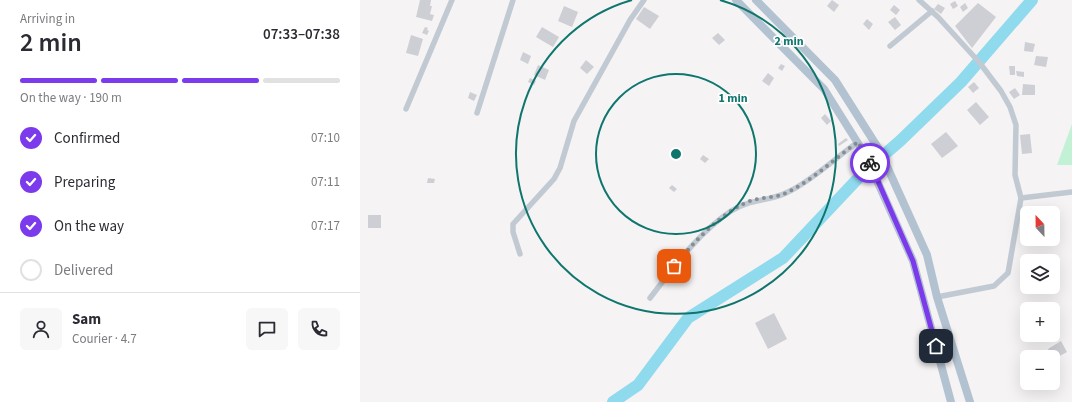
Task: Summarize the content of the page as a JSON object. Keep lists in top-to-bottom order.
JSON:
{
  "north": "top",
  "page": {
    "heading": ["2 min", "Arriving in", "07:33–07:38"],
    "panel": ["Sam", "Courier · 4.7"],
    "bar": "On the way · 190 m",
    "list": [
      ["Confirmed", "07:10"],
      ["Preparing", "07:11"],
      ["On the way", "07:17"],
      "Delivered"
    ],
    "map_buttons": ["+", "−"]
  },
  "rings": ["2 min", "1 min"]
}
